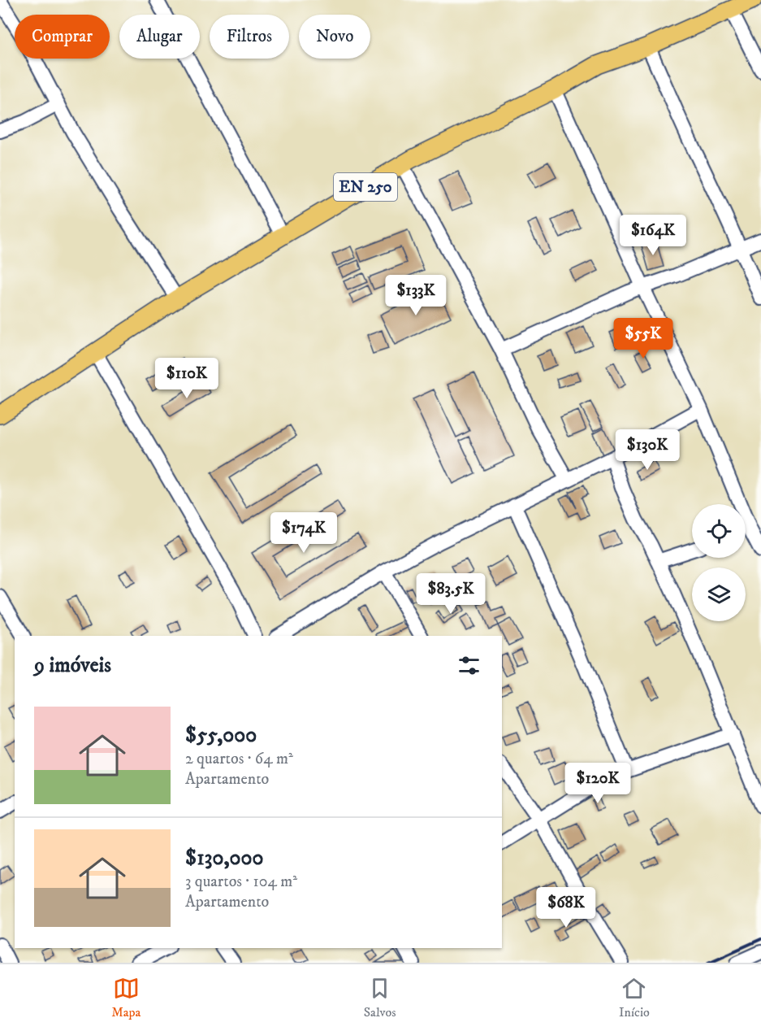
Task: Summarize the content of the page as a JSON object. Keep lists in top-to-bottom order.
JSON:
{
  "streets": {
    "main road": ["EN 250"]
  },
  "page": {
    "chip": [
      "Comprar",
      "Alugar",
      "Filtros",
      "Novo"
    ],
    "price": [
      "$164K",
      "$133K",
      "$55K",
      "$110K",
      "$130K",
      "$174K",
      "$83.5K",
      "$120K",
      "$68K"
    ],
    "heading": "9 imóveis",
    "list": [
      {
        "name": "$55,000",
        "note": "2 quartos · 64 m² · Apartamento"
      },
      {
        "name": "$130,000",
        "note": "3 quartos · 104 m² · Apartamento"
      }
    ],
    "tabs": ["Mapa", "Salvos", "Início"]
  }
}
